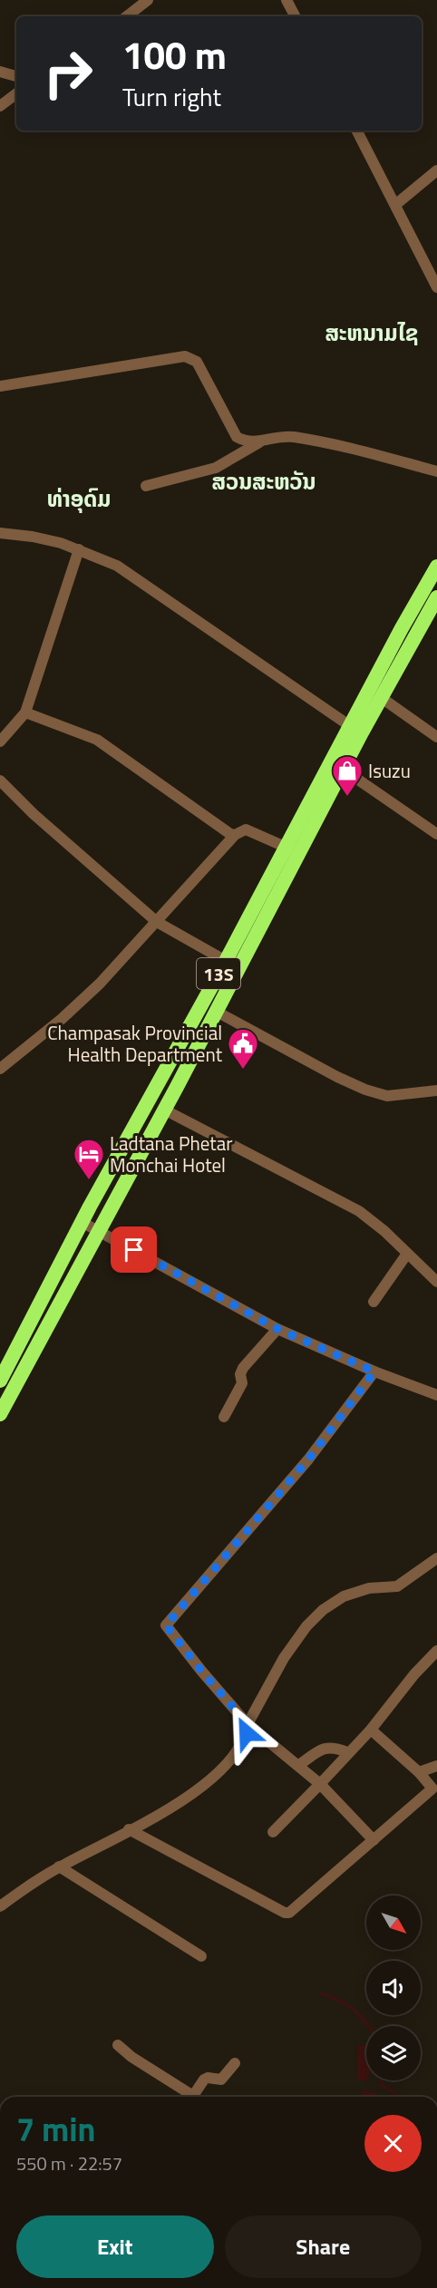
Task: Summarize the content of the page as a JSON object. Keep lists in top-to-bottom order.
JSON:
{
  "streets": {
    "highway": ["13S"]
  },
  "districts": ["ສະຫນາມໄຊ", "ສວນສະຫວັນ", "ທ່າອຸດົມ"],
  "places": {
    "shop": ["Isuzu"],
    "public building": ["Champasak Provincial Health Department"],
    "hotel": ["Ladtana Phetar Monchai Hotel"]
  },
  "north": "bottom right",
  "page": {
    "turn": ["100 m", "Turn right"],
    "heading": ["7 min", "550 m · 22:57"],
    "buttons": ["Exit", "Share"]
  }
}
